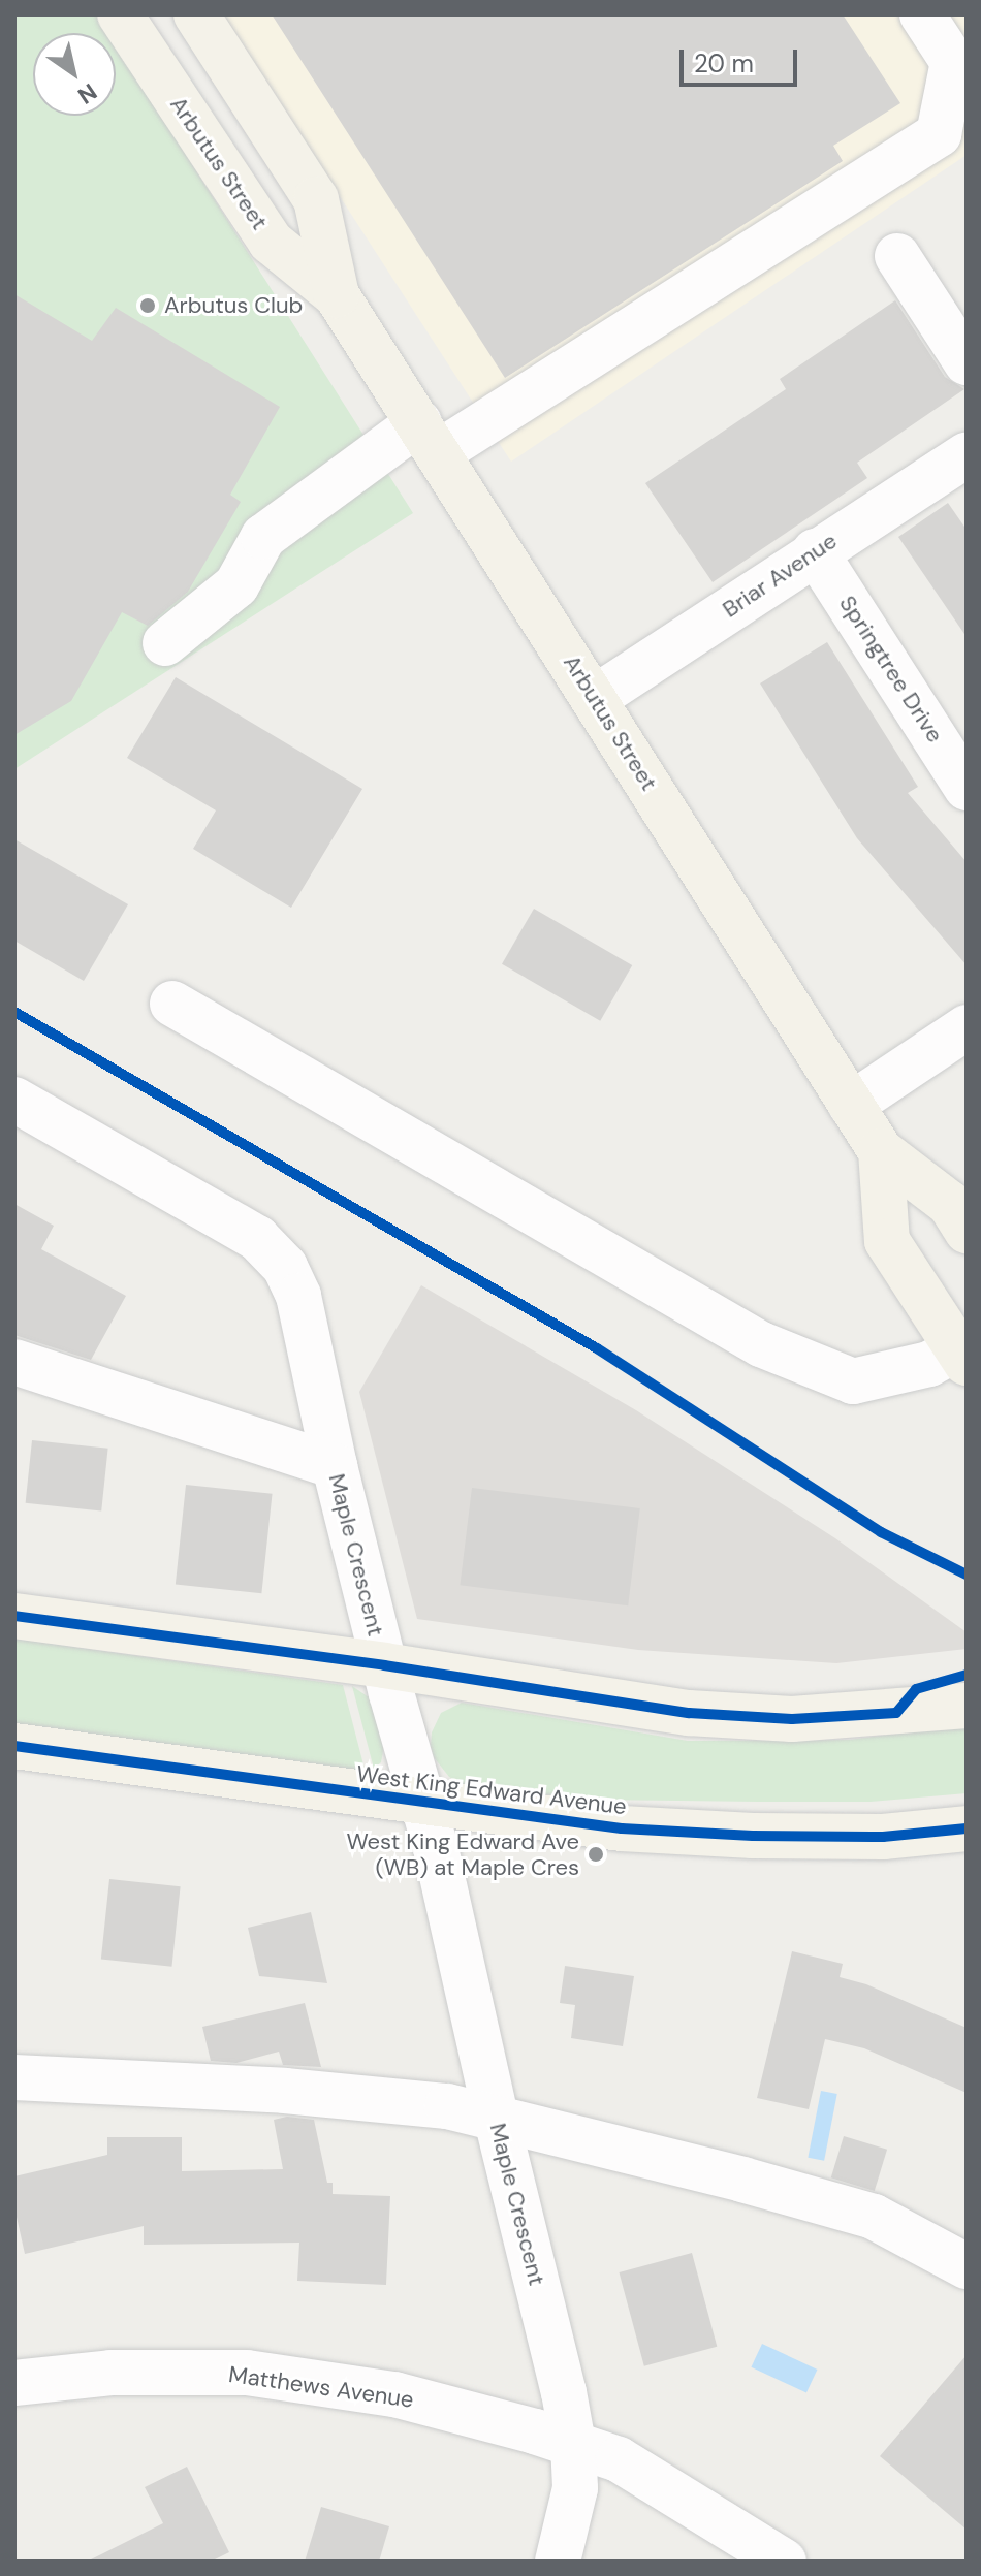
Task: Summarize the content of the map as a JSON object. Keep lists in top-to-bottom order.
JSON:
{
  "streets": {
    "main road": ["Arbutus Street", "West King Edward Avenue"],
    "street": [
      "Briar Avenue",
      "Springtree Drive",
      "Maple Crescent",
      "Matthews Avenue"
    ]
  },
  "crossings": [
    ["Arbutus Street", "Briar Avenue"],
    ["Briar Avenue", "Springtree Drive"],
    ["Maple Crescent", "West King Edward Avenue"],
    ["Maple Crescent", "Matthews Avenue"]
  ],
  "places": ["Arbutus Club", "West King Edward Ave (WB) at Maple Cres"],
  "scale_bar": "20 m",
  "north": "bottom right"
}
